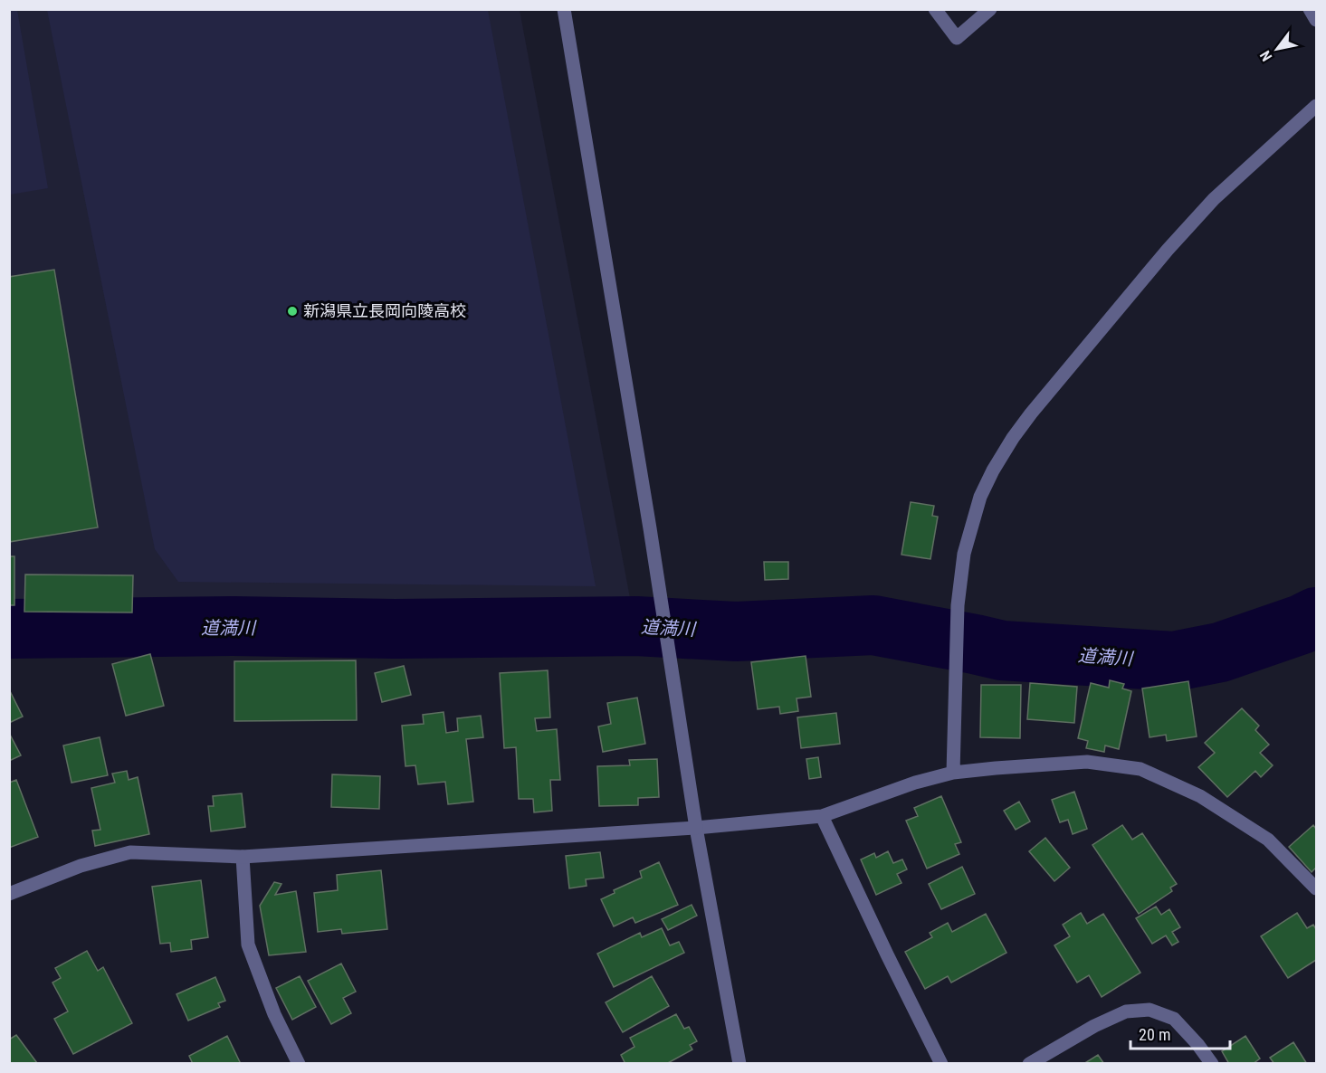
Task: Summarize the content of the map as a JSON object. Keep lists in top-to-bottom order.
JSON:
{
  "water": ["道満川"],
  "places": ["新潟県立長岡向陵高校"],
  "scale_bar": "20 m",
  "north": "bottom left"
}
